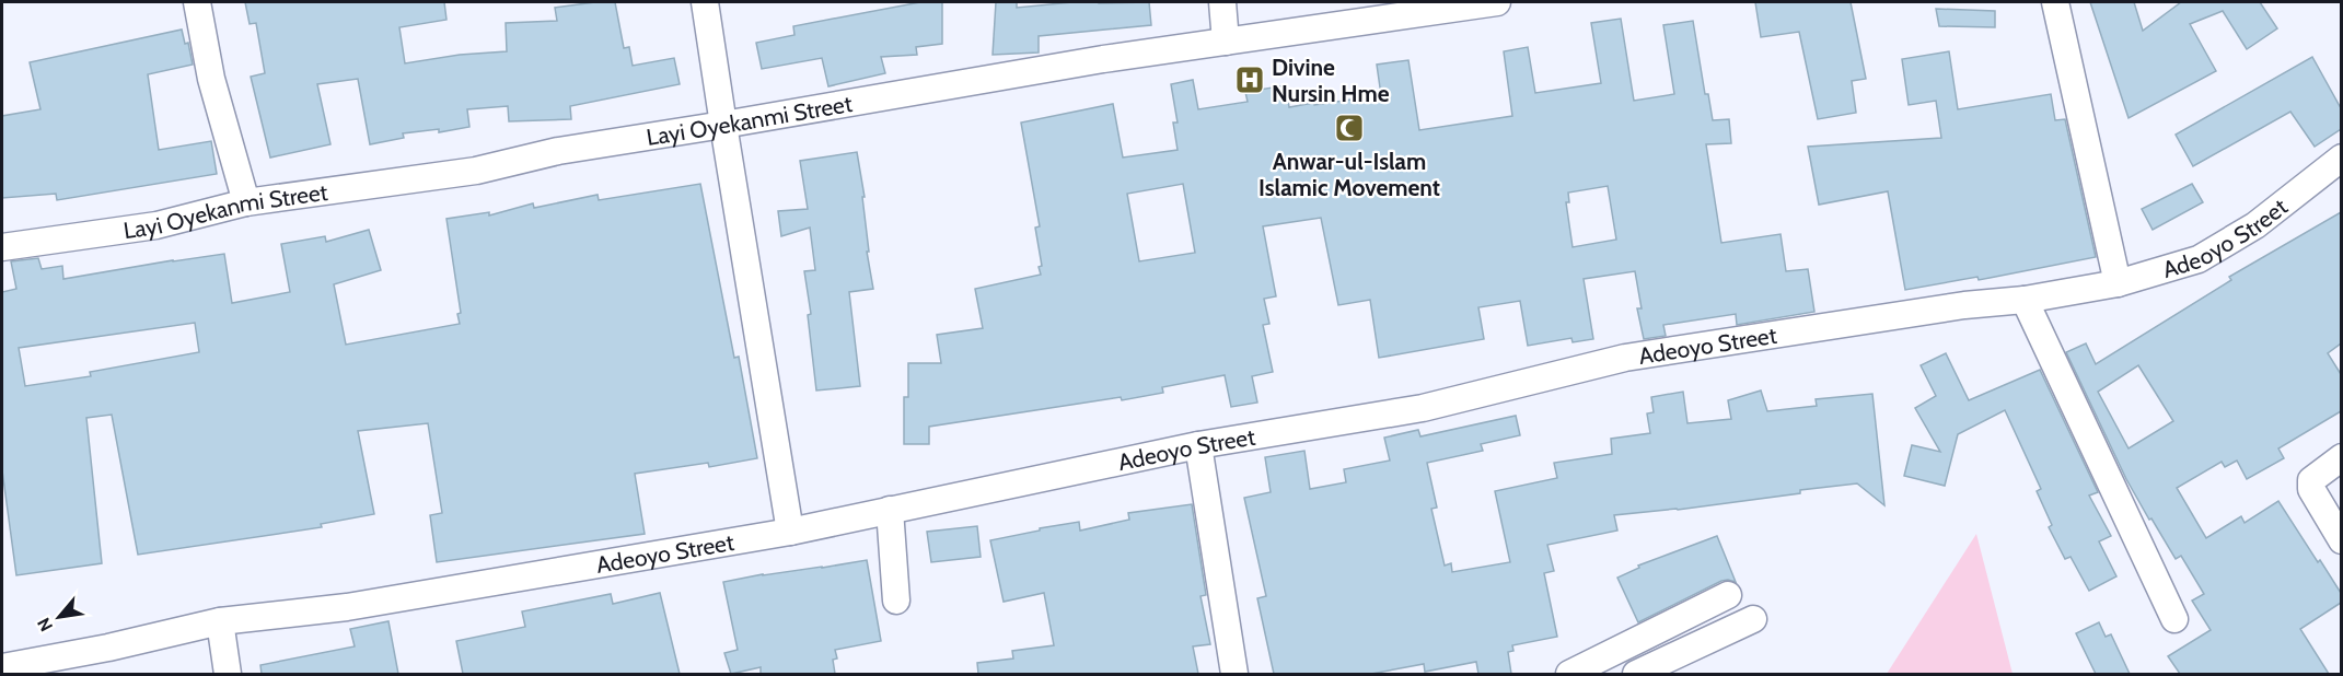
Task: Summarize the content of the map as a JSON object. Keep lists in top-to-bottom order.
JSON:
{
  "streets": {
    "street": ["Layi Oyekanmi Street", "Adeoyo Street"]
  },
  "places": {
    "hospital": ["Divine Nursin Hme"],
    "mosque": ["Anwar-ul-Islam Islamic Movement"]
  },
  "north": "bottom left"
}
